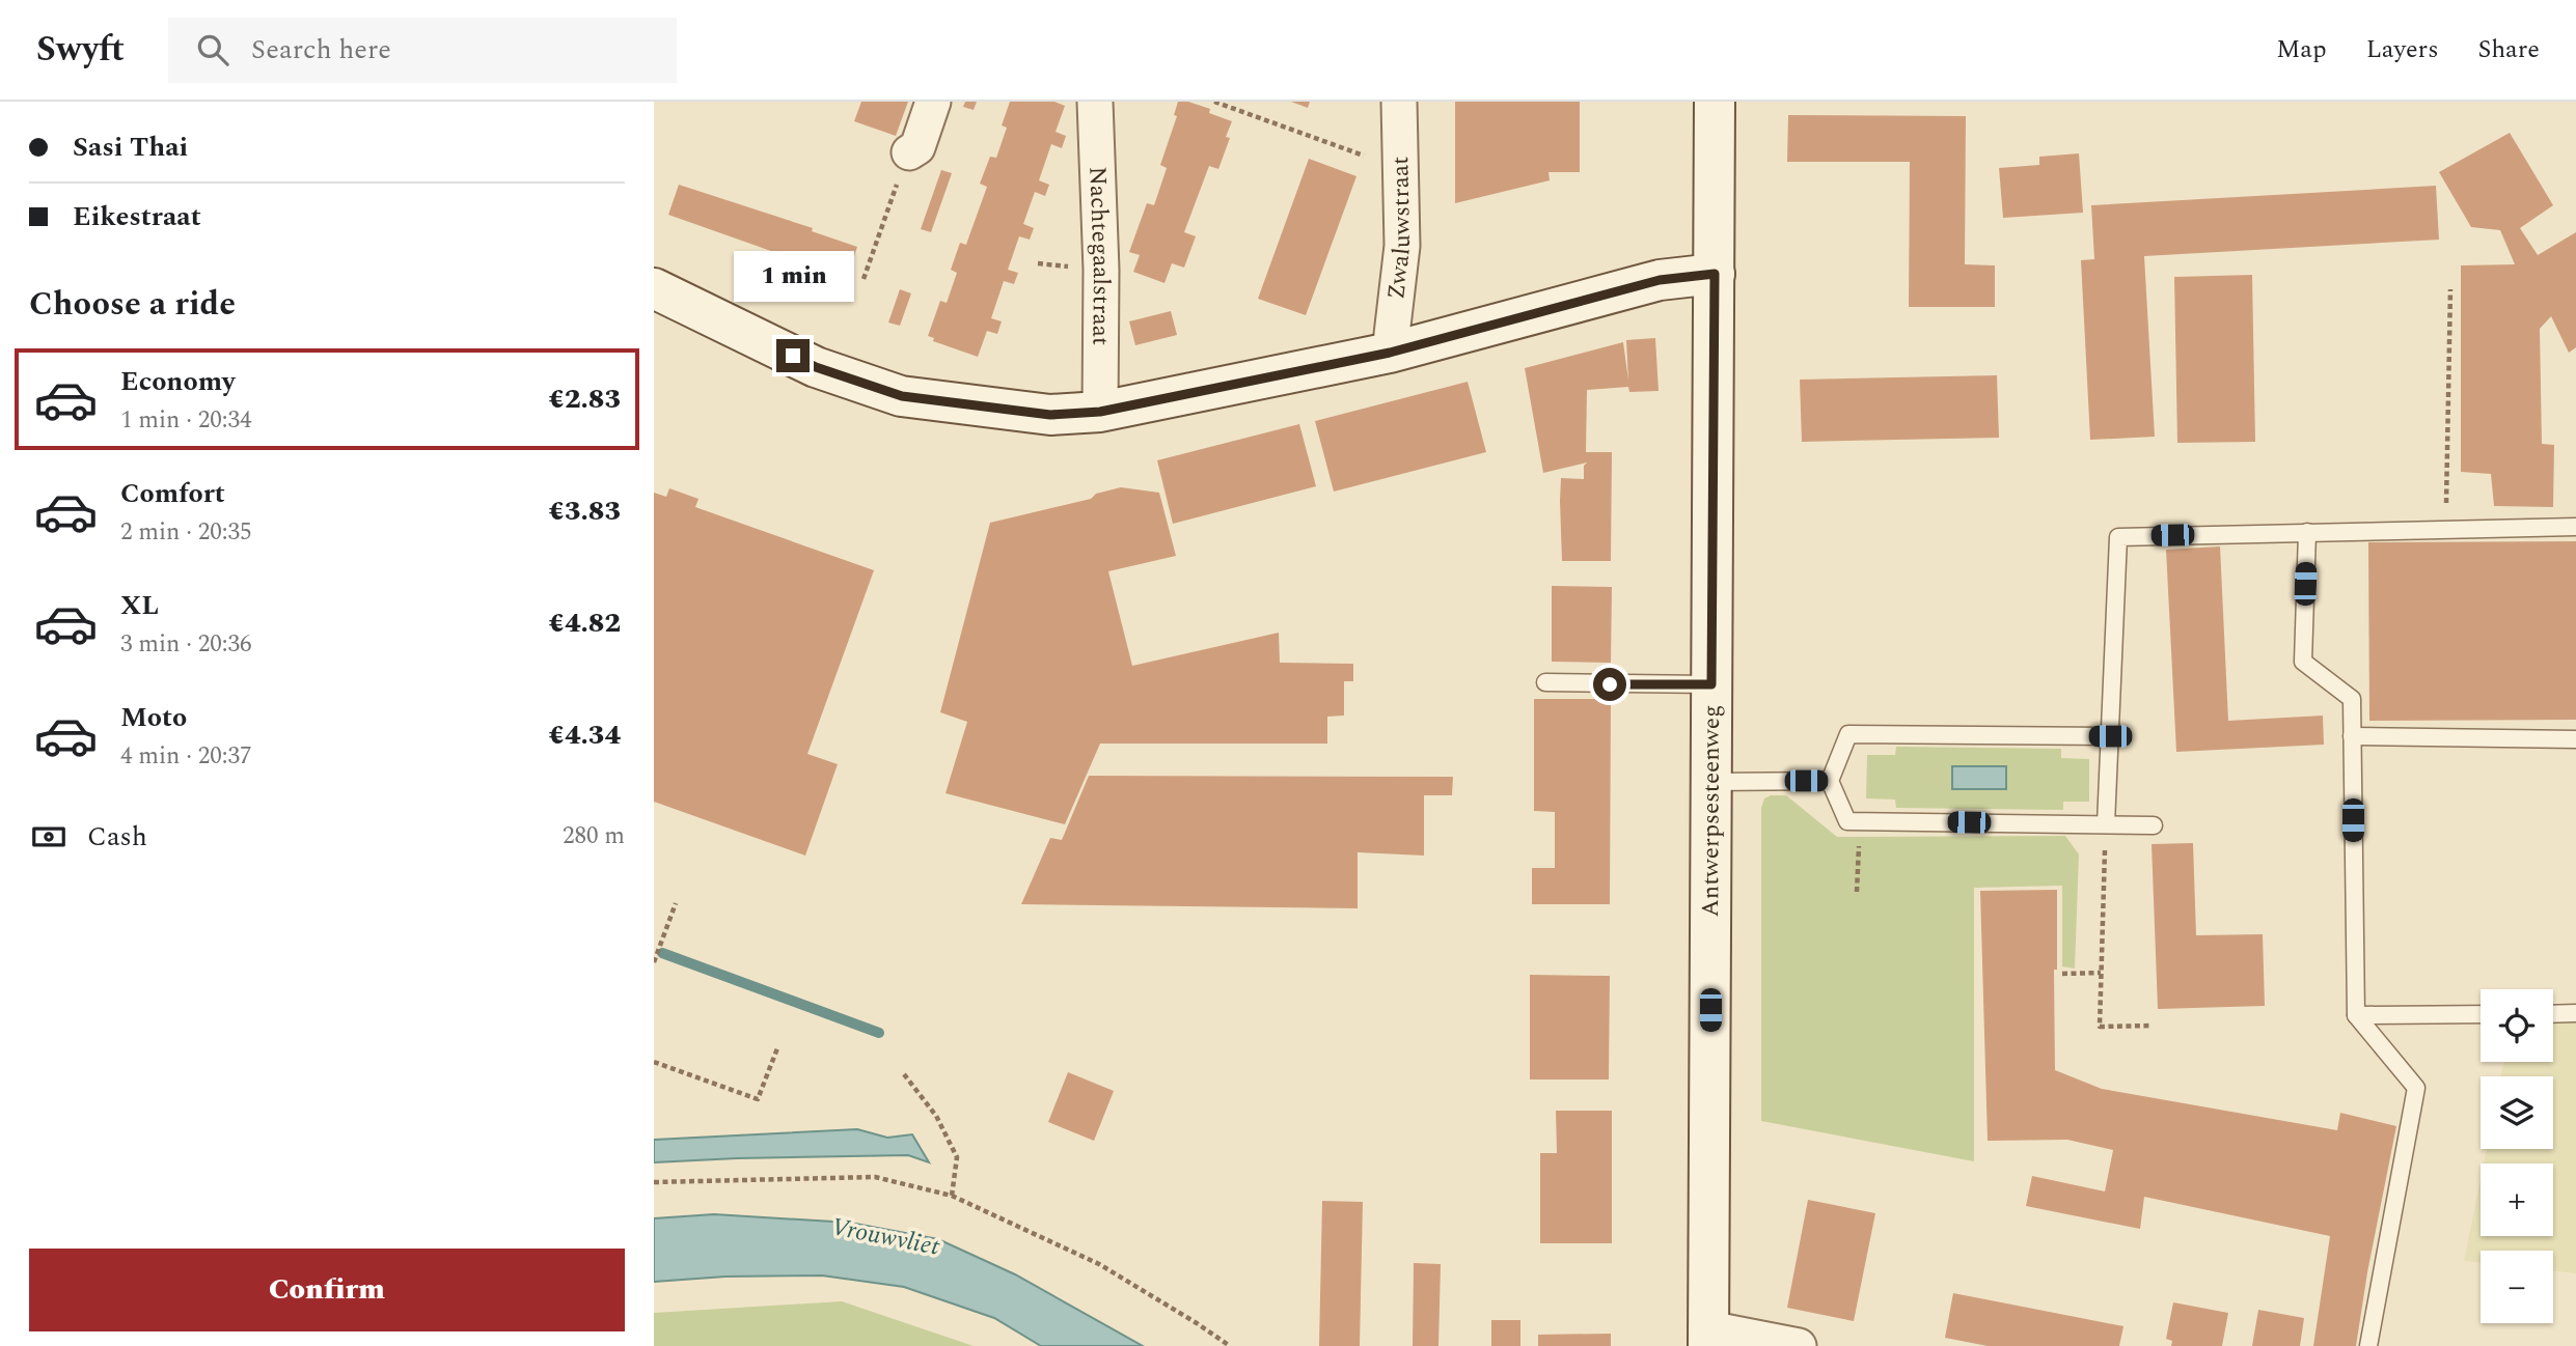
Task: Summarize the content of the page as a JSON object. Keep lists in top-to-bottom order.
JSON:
{
  "streets": {
    "main road": ["Antwerpsesteenweg"],
    "street": ["Zwaluwstraat", "Nachtegaalstraat"]
  },
  "water": ["Vrouwvliet"],
  "page": {
    "header": "Swyft",
    "search": "Search here",
    "nav": ["Map", "Layers", "Share"],
    "banner": ["Sasi Thai", "Eikestraat"],
    "bubble": "1 min",
    "heading": "Choose a ride",
    "list": [
      {
        "name": "Economy",
        "note": "1 min · 20:34",
        "value": "€2.83"
      },
      {
        "name": "Comfort",
        "note": "2 min · 20:35",
        "value": "€3.83"
      },
      {
        "name": "XL",
        "note": "3 min · 20:36",
        "value": "€4.82"
      },
      {
        "name": "Moto",
        "note": "4 min · 20:37",
        "value": "€4.34"
      }
    ],
    "pay": ["Cash", "280 m"],
    "map_buttons": ["+", "−"],
    "buttons": "Confirm"
  }
}
